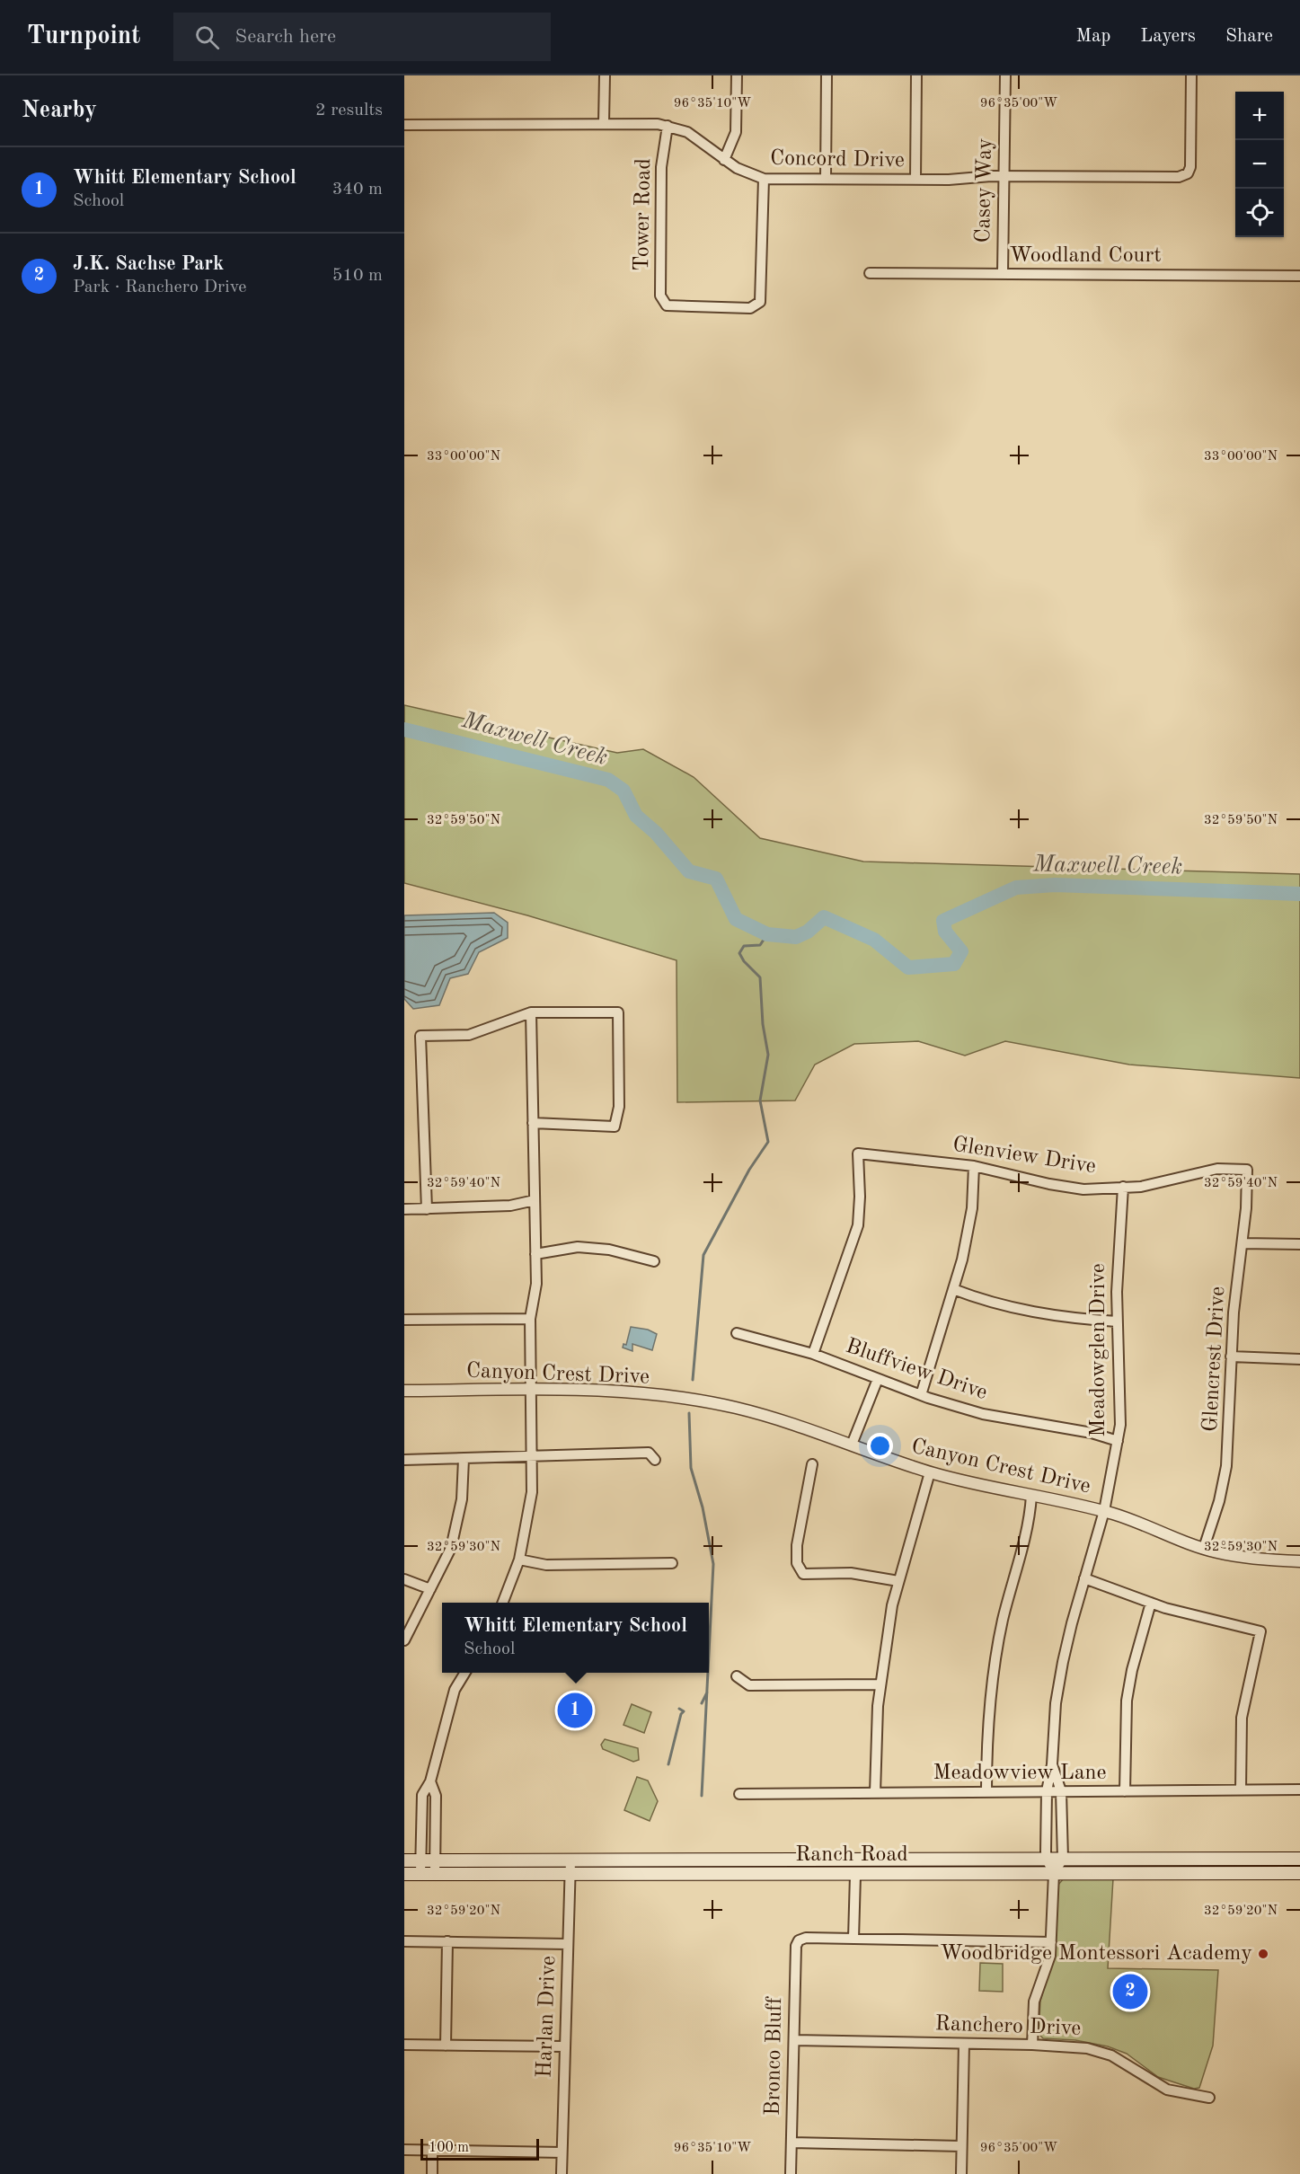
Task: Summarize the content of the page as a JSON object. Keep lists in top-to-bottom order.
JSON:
{
  "streets": {
    "main road": ["Ranch Road"],
    "street": [
      "Concord Drive",
      "Casey Way",
      "Tower Road",
      "Woodland Court",
      "Glenview Drive",
      "Meadowglen Drive",
      "Glencrest Drive",
      "Bluffview Drive",
      "Canyon Crest Drive",
      "Meadowview Lane",
      "Harlan Drive",
      "Ranchero Drive",
      "Bronco Bluff"
    ]
  },
  "crossings": [
    ["Concord Drive", "Casey Way"],
    ["Concord Drive", "Tower Road"],
    ["Casey Way", "Woodland Court"],
    ["Glenview Drive", "Meadowglen Drive"],
    ["Glenview Drive", "Glencrest Drive"],
    ["Glenview Drive", "Bluffview Drive"],
    ["Meadowglen Drive", "Bluffview Drive"],
    ["Meadowglen Drive", "Canyon Crest Drive"],
    ["Meadowglen Drive", "Meadowview Lane"],
    ["Meadowglen Drive", "Ranch Road"],
    ["Glencrest Drive", "Canyon Crest Drive"],
    ["Ranch Road", "Harlan Drive"],
    ["Ranchero Drive", "Bronco Bluff"]
  ],
  "water": ["Maxwell Creek"],
  "places": ["Woodbridge Montessori Academy"],
  "scale_bar": "100 m",
  "page": {
    "header": "Turnpoint",
    "search": "Search here",
    "nav": ["Map", "Layers", "Share"],
    "heading": ["Nearby", "2 results"],
    "map_buttons": ["+", "−"],
    "list": [
      {
        "mark": "1",
        "name": "Whitt Elementary School",
        "note": "School",
        "value": "340 m"
      },
      {
        "mark": "2",
        "name": "J.K. Sachse Park",
        "note": "Park · Ranchero Drive",
        "value": "510 m"
      }
    ],
    "popup": ["Whitt Elementary School", "School"],
    "pins": ["1", "2"],
    "scale": "100 m"
  },
  "coordinates": [
    "96°35'10\"W",
    "96°35'00\"W",
    "33°00'00\"N",
    "32°59'50\"N",
    "32°59'40\"N",
    "32°59'30\"N",
    "32°59'20\"N"
  ]
}
